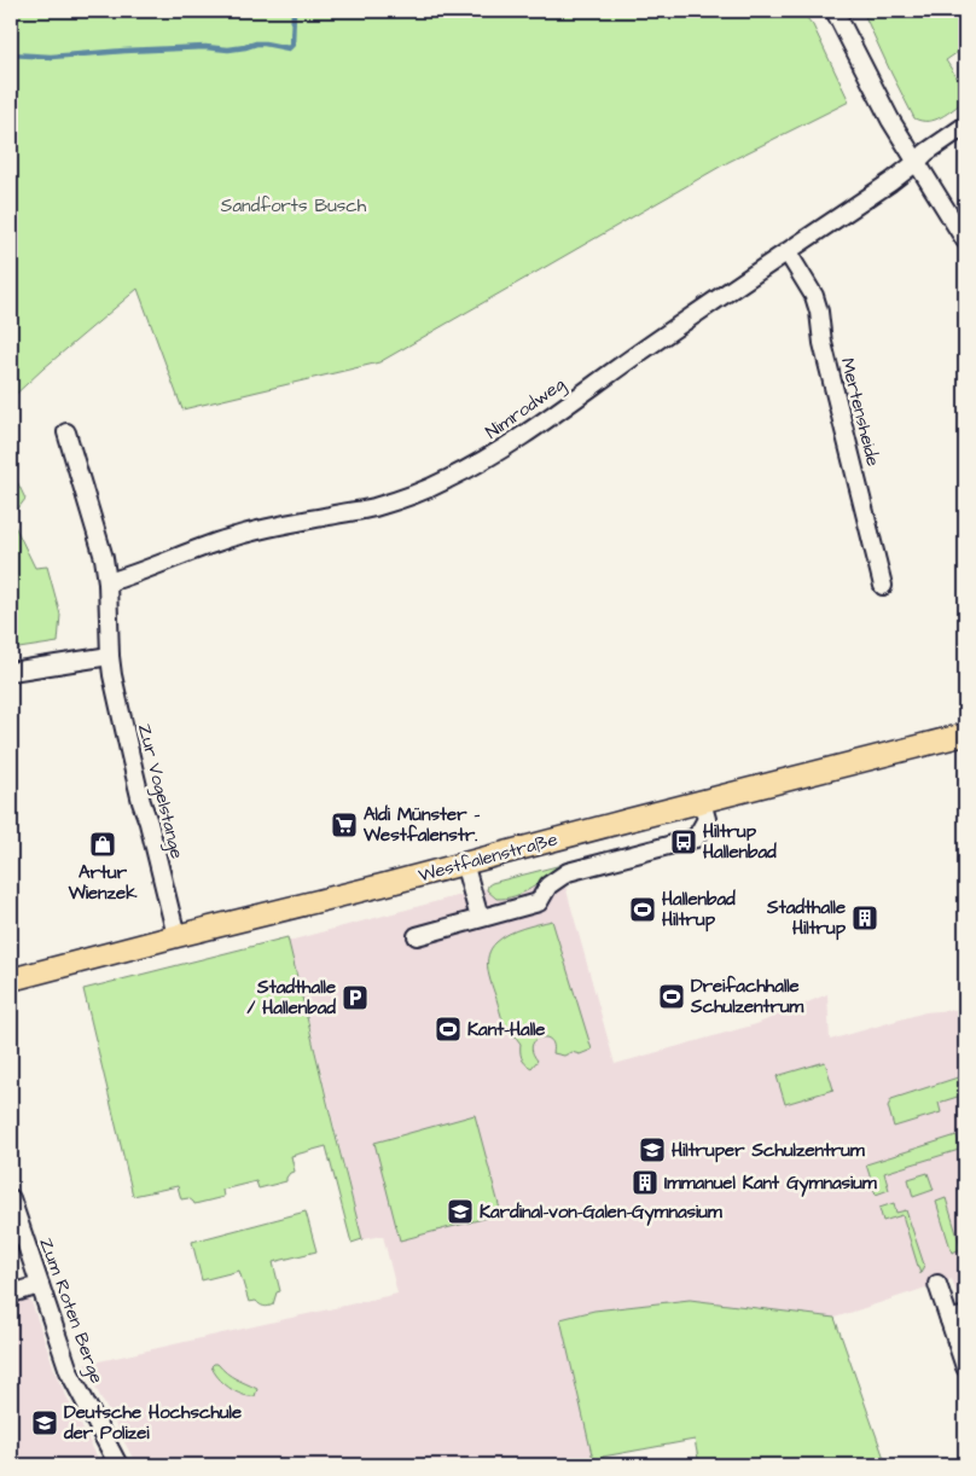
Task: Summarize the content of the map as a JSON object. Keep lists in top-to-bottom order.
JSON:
{
  "streets": {
    "main road": ["Westfalenstraße"],
    "street": [
      "Nimrodweg",
      "Mertensheide",
      "Zur Vogelstange",
      "Zum Roten Berge"
    ]
  },
  "crossings": [
    ["Nimrodweg", "Mertensheide"],
    ["Nimrodweg", "Zur Vogelstange"],
    ["Zur Vogelstange", "Westfalenstraße"]
  ],
  "parks": ["Sandforts Busch"],
  "places": {
    "supermarket": ["Aldi Münster - Westfalenstr."],
    "bus stop": ["Hiltrup Hallenbad"],
    "shop": ["Artur Wienzek"],
    "sports": ["Hallenbad Hiltrup", "Dreifachhalle Schulzentrum", "Kant-Halle"],
    "building": ["Stadthalle Hiltrup", "Immanuel Kant Gymnasium"],
    "parking": ["Stadthalle / Hallenbad"],
    "school or university": ["Hiltruper Schulzentrum", "Kardinal-von-Galen-Gymnasium", "Deutsche Hochschule der Polizei"]
  }
}
